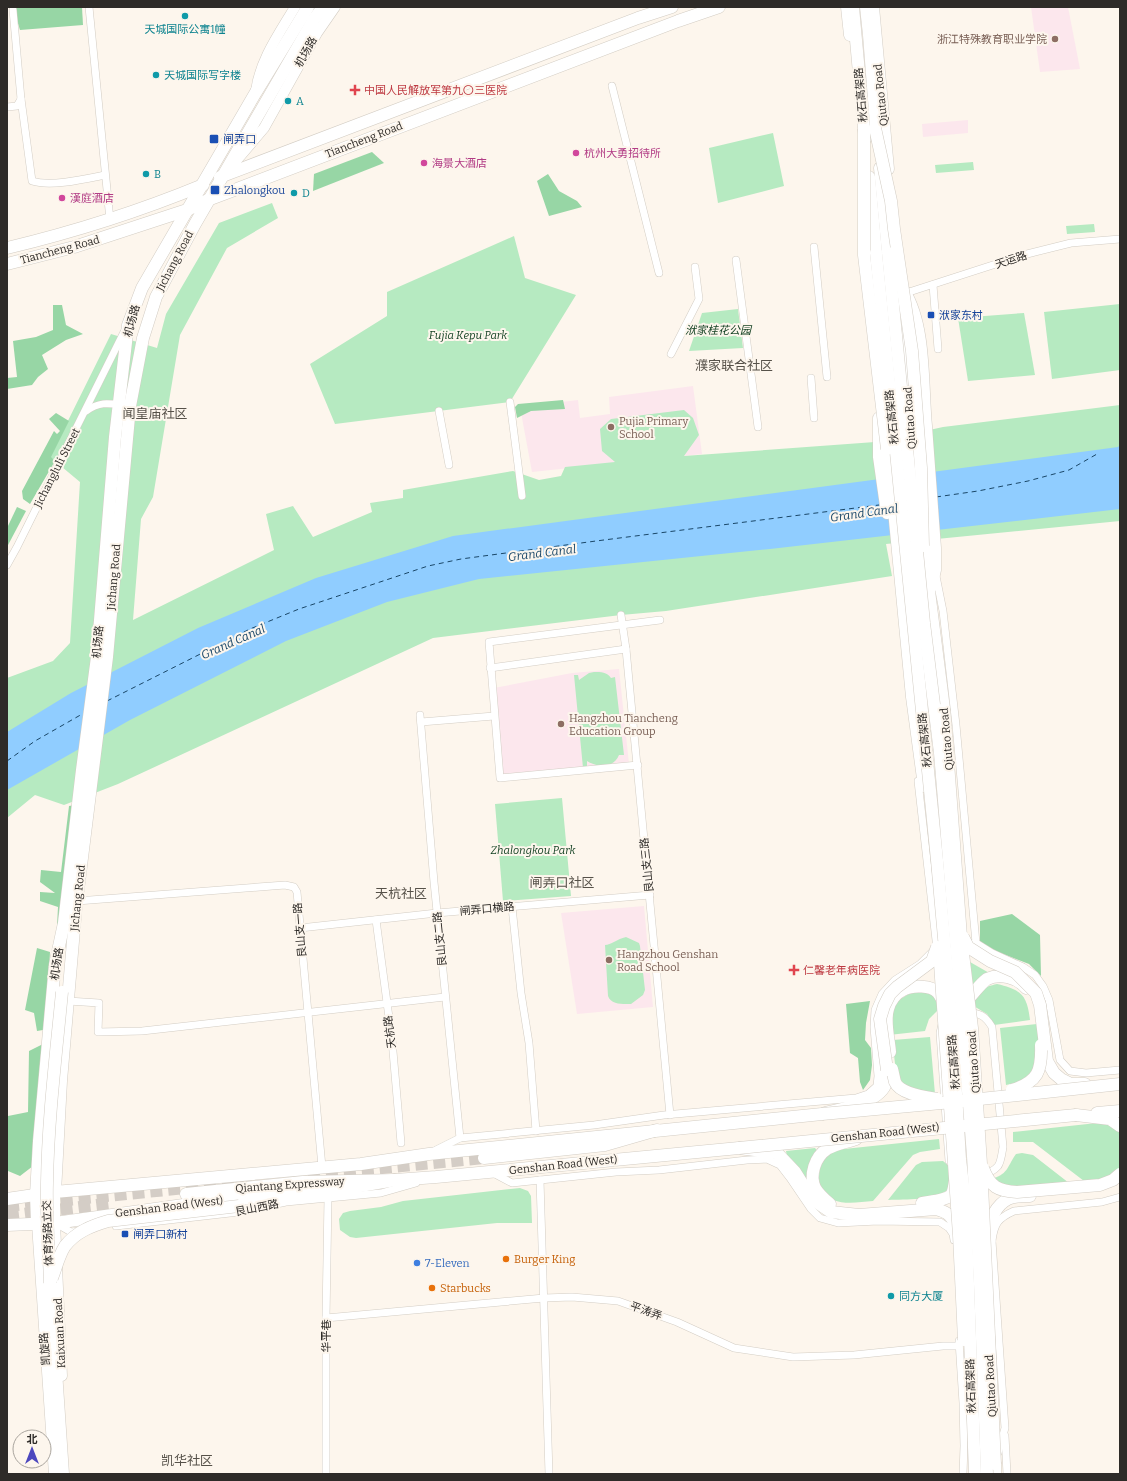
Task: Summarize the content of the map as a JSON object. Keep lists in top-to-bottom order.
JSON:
{
  "streets": {
    "main road": [
      "机场路",
      "秋石高架路",
      "Qiutao Road",
      "Tiancheng Road",
      "Jichang Road",
      "Genshan Road (West)",
      "Qiantang Expressway",
      "体育场路立交",
      "Kaixuan Road",
      "凯旋路"
    ],
    "street": [
      "天运路",
      "Jichangluli Street",
      "艮山支三路",
      "闸弄口横路",
      "艮山支一路",
      "艮山支二路",
      "天杭路",
      "艮山西路",
      "平涛弄",
      "华平巷"
    ]
  },
  "crossings": [
    ["机场路", "Tiancheng Road"],
    ["机场路", "Jichang Road"],
    ["机场路", "Jichangluli Street"],
    ["机场路", "Genshan Road (West)"],
    ["机场路", "体育场路立交"],
    ["机场路", "凯旋路"],
    ["Tiancheng Road", "Jichang Road"],
    ["Jichang Road", "艮山支一路"],
    ["Jichang Road", "体育场路立交"],
    ["艮山支三路", "闸弄口横路"],
    ["闸弄口横路", "艮山支一路"],
    ["闸弄口横路", "艮山支二路"],
    ["闸弄口横路", "天杭路"],
    ["艮山支一路", "体育场路立交"],
    ["Genshan Road (West)", "Qiantang Expressway"],
    ["Genshan Road (West)", "艮山西路"],
    ["Genshan Road (West)", "Kaixuan Road"],
    ["Genshan Road (West)", "凯旋路"],
    ["艮山西路", "Kaixuan Road"],
    ["艮山西路", "华平巷"],
    ["平涛弄", "华平巷"]
  ],
  "districts": [
    "濮家联合社区",
    "闻皇庙社区",
    "闸弄口社区",
    "天杭社区",
    "凯华社区"
  ],
  "water": ["Grand Canal"],
  "parks": ["洑家桂花公园", "Fujia Kepu Park", "Zhalongkou Park"],
  "places": {
    "other": [
      "天城国际公寓1幢",
      "浙江特殊教育职业学院",
      "天城国际写字楼",
      "A",
      "杭州大勇招待所",
      "海景大酒店",
      "B",
      "D",
      "漢庭酒店",
      "Pujia Primary School",
      "Hangzhou Tiancheng Education Group",
      "Hangzhou Genshan Road School",
      "Burger King",
      "7-Eleven",
      "Starbucks",
      "同方大厦"
    ],
    "health": ["中国人民解放军第九〇三医院", "仁馨老年病医院"],
    "transit": [
      "闸弄口",
      "Zhalongkou",
      "洑家东村",
      "闸弄口新村"
    ]
  },
  "north": "top"
}
